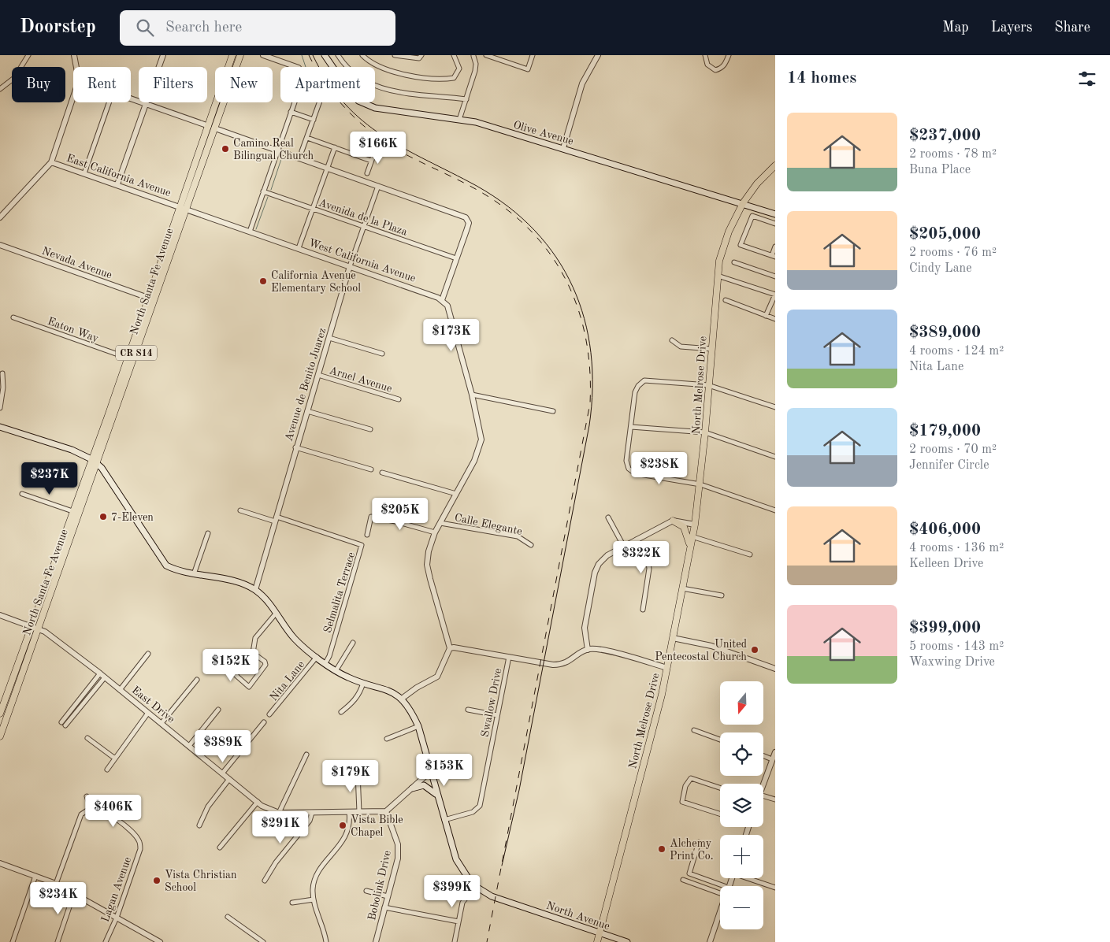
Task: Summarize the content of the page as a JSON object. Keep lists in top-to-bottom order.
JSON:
{
  "streets": {
    "main road": [
      "Olive Avenue",
      "North Santa Fe Avenue",
      "CR S14",
      "North Melrose Drive",
      "North Avenue"
    ],
    "street": [
      "East California Avenue",
      "Avenida de la Plaza",
      "West California Avenue",
      "Nevada Avenue",
      "Eaton Way",
      "Arnel Avenue",
      "Avenue de Benito Juarez",
      "Calle Elegante",
      "Selmalita Terrace",
      "Nita Lane",
      "Swallow Drive",
      "East Drive",
      "Bobolink Drive",
      "Lagan Avenue"
    ]
  },
  "crossings": [
    ["Olive Avenue", "North Melrose Drive"],
    ["East California Avenue", "West California Avenue"],
    ["East California Avenue", "North Santa Fe Avenue"],
    ["Avenida de la Plaza", "Avenue de Benito Juarez"],
    ["West California Avenue", "North Santa Fe Avenue"],
    ["West California Avenue", "Avenue de Benito Juarez"],
    ["Nevada Avenue", "North Santa Fe Avenue"],
    ["North Santa Fe Avenue", "Eaton Way"],
    ["North Santa Fe Avenue", "East Drive"],
    ["Arnel Avenue", "Avenue de Benito Juarez"],
    ["Avenue de Benito Juarez", "Selmalita Terrace"],
    ["North Melrose Drive", "North Avenue"],
    ["Swallow Drive", "North Avenue"],
    ["East Drive", "Bobolink Drive"]
  ],
  "places": [
    "Camino Real Bilingual Church",
    "California Avenue Elementary School",
    "7-Eleven",
    "United Pentecostal Church",
    "Vista Bible Chapel",
    "Alchemy Print Co.",
    "Vista Christian School"
  ],
  "north": "bottom",
  "page": {
    "header": "Doorstep",
    "search": "Search here",
    "nav": ["Map", "Layers", "Share"],
    "heading": "14 homes",
    "chip": [
      "Buy",
      "Rent",
      "Filters",
      "New",
      "Apartment"
    ],
    "list": [
      {
        "name": "$237,000",
        "note": "2 rooms · 78 m² · Buna Place"
      },
      {
        "name": "$205,000",
        "note": "2 rooms · 76 m² · Cindy Lane"
      },
      {
        "name": "$389,000",
        "note": "4 rooms · 124 m² · Nita Lane"
      },
      {
        "name": "$179,000",
        "note": "2 rooms · 70 m² · Jennifer Circle"
      },
      {
        "name": "$406,000",
        "note": "4 rooms · 136 m² · Kelleen Drive"
      },
      {
        "name": "$399,000",
        "note": "5 rooms · 143 m² · Waxwing Drive"
      }
    ],
    "price": [
      "$166K",
      "$173K",
      "$238K",
      "$237K",
      "$205K",
      "$322K",
      "$152K",
      "$389K",
      "$153K",
      "$179K",
      "$406K",
      "$291K",
      "$399K",
      "$234K"
    ],
    "map_buttons": ["+", "−"]
  }
}
